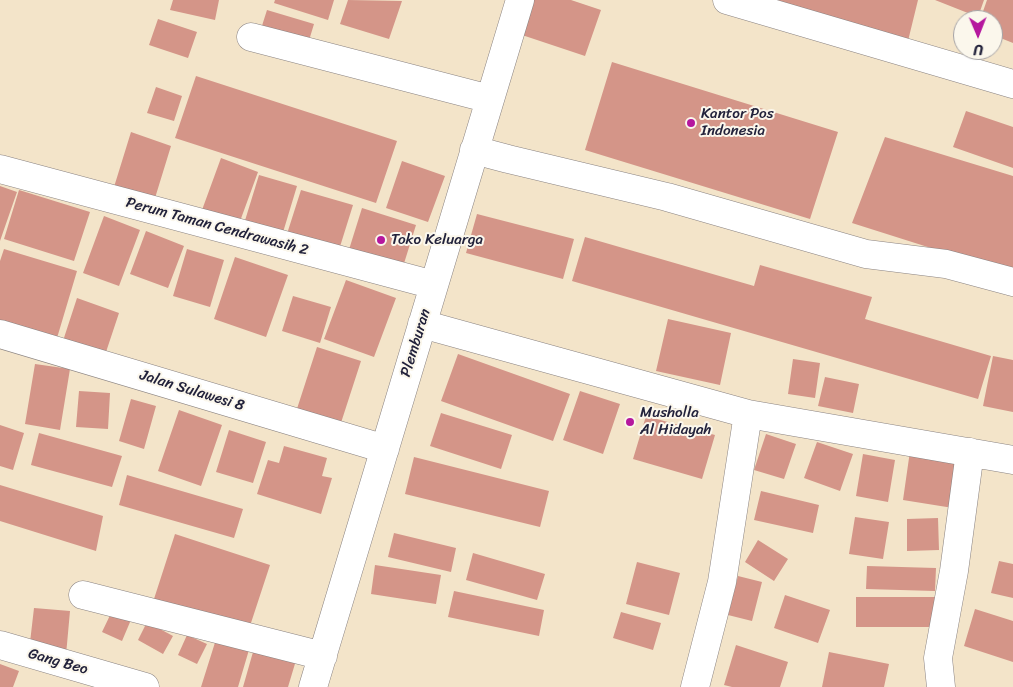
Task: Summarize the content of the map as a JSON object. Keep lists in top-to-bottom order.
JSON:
{
  "streets": {
    "street": [
      "Perum Taman Cendrawasih 2",
      "Plemburan",
      "Jalan Sulawesi 8",
      "Gang Beo"
    ]
  },
  "crossings": [
    ["Perum Taman Cendrawasih 2", "Plemburan"],
    ["Plemburan", "Jalan Sulawesi 8"]
  ],
  "places": ["Kantor Pos Indonesia", "Toko Keluarga", "Musholla Al Hidayah"],
  "north": "bottom"
}
